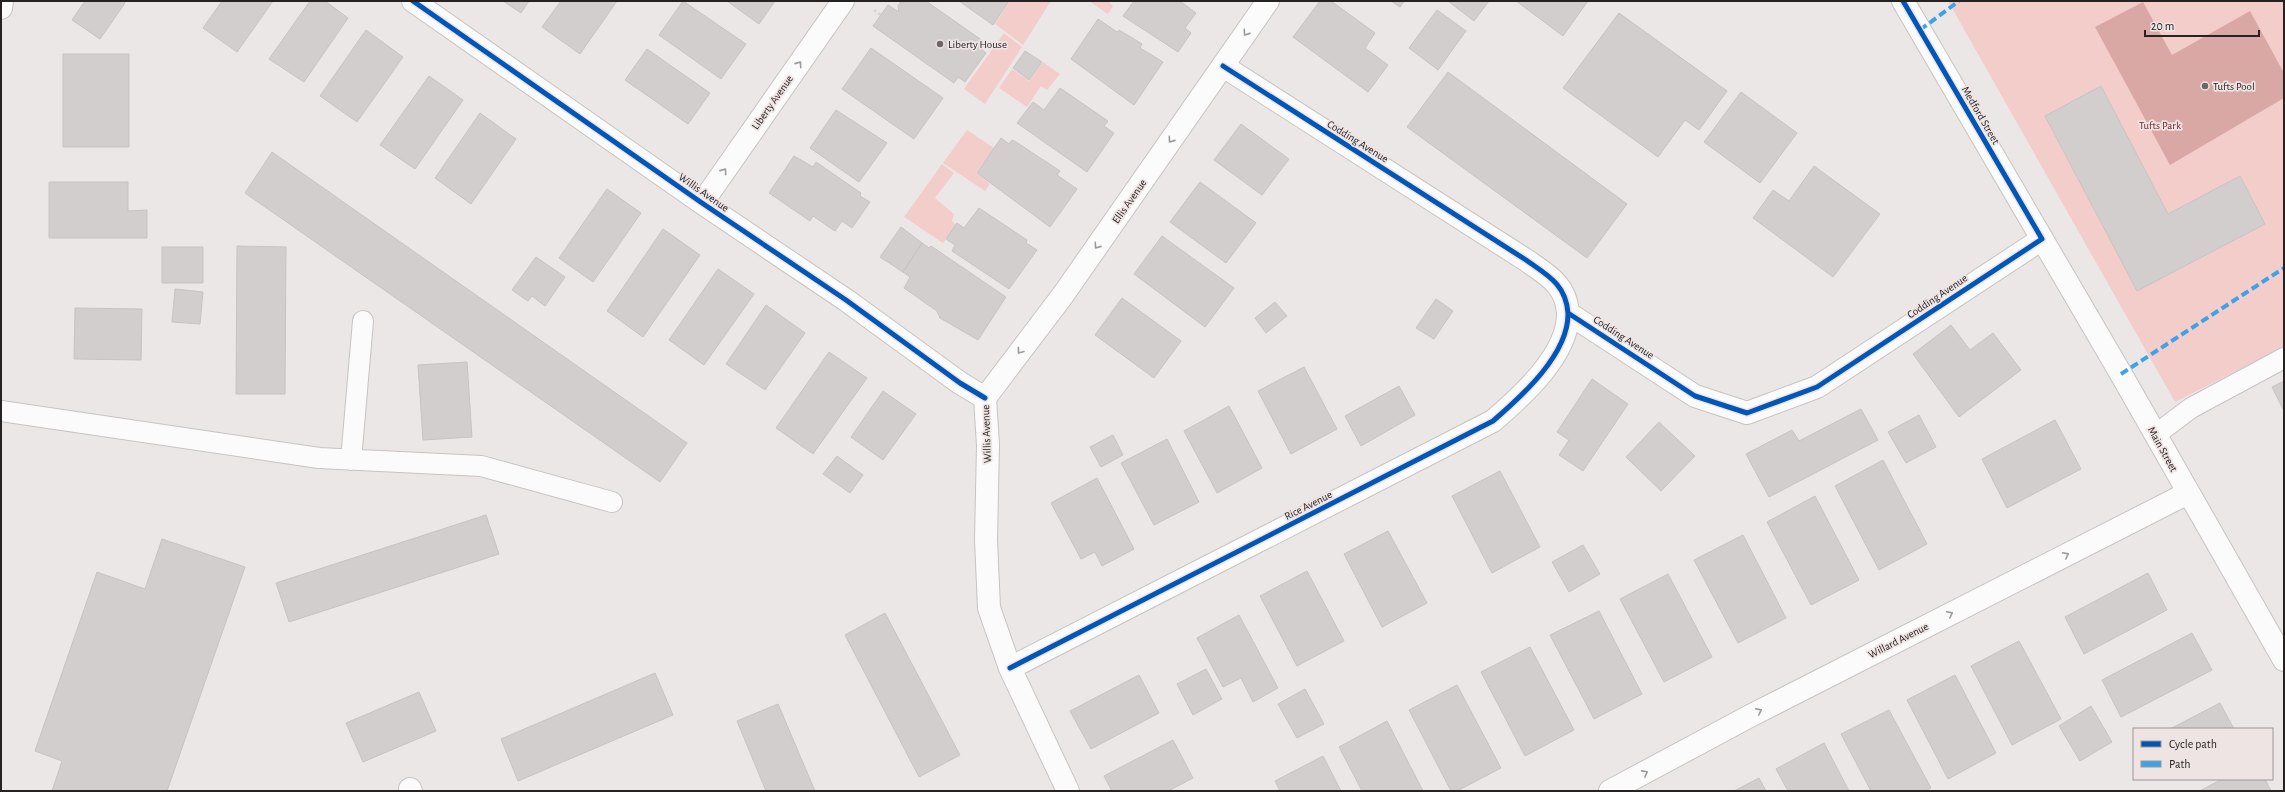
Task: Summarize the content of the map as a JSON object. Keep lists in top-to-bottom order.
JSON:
{
  "streets": {
    "street": [
      "Liberty Avenue",
      "Medford Street",
      "Codding Avenue",
      "Willis Avenue",
      "Ellis Avenue",
      "Main Street",
      "Rice Avenue",
      "Willard Avenue"
    ]
  },
  "crossings": [
    ["Liberty Avenue", "Willis Avenue"],
    ["Medford Street", "Codding Avenue"],
    ["Medford Street", "Main Street"],
    ["Codding Avenue", "Ellis Avenue"],
    ["Codding Avenue", "Main Street"],
    ["Codding Avenue", "Rice Avenue"],
    ["Willis Avenue", "Ellis Avenue"],
    ["Willis Avenue", "Rice Avenue"],
    ["Main Street", "Willard Avenue"]
  ],
  "one_way": ["Liberty Avenue", "Ellis Avenue", "Willard Avenue"],
  "parks": ["Tufts Park"],
  "places": ["Liberty House", "Tufts Pool"],
  "legend": ["Cycle path", "Path"],
  "scale_bar": "20 m"
}
